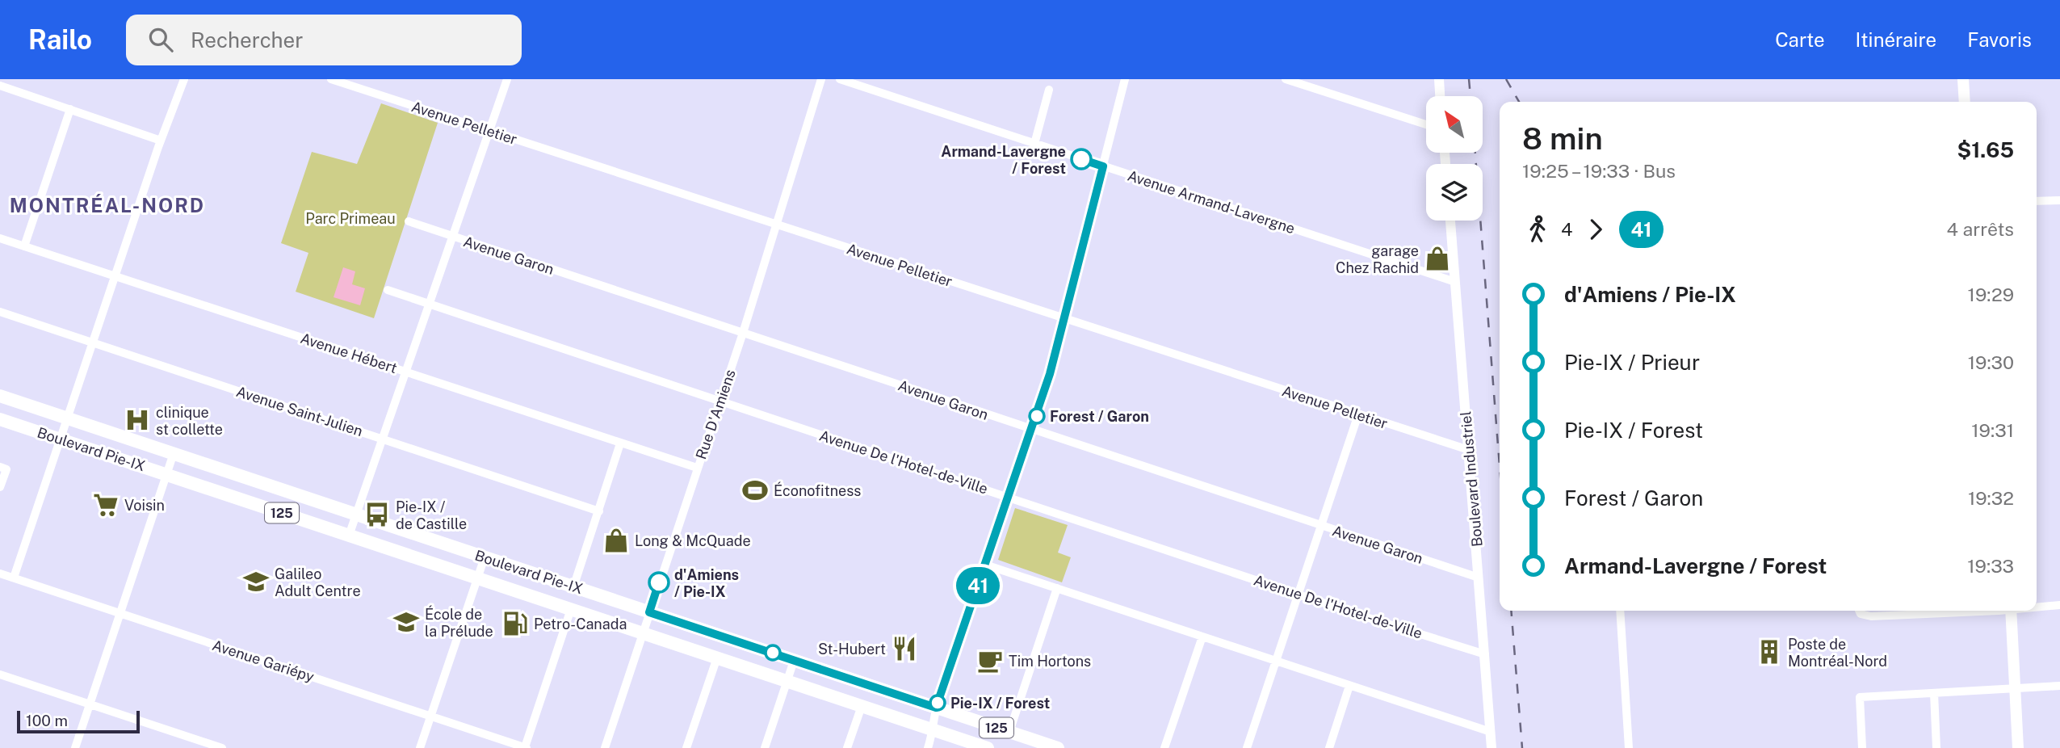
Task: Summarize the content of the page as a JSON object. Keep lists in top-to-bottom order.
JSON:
{
  "streets": {
    "main road": ["Boulevard Pie-IX", "125"],
    "street": [
      "Avenue Pelletier",
      "Avenue Armand-Lavergne",
      "Avenue Garon",
      "Avenue Hébert",
      "Avenue Saint-Julien",
      "Rue D'Amiens",
      "Avenue De l'Hotel-de-Ville",
      "Boulevard Industriel",
      "Avenue Gariépy"
    ]
  },
  "crossings": [
    ["Avenue Pelletier", "Rue D'Amiens"],
    ["Avenue Pelletier", "Boulevard Industriel"],
    ["Avenue Armand-Lavergne", "Boulevard Industriel"],
    ["Avenue Garon", "Rue D'Amiens"],
    ["Avenue Garon", "Boulevard Industriel"],
    ["Avenue Hébert", "Rue D'Amiens"],
    ["Rue D'Amiens", "Boulevard Pie-IX"],
    ["Rue D'Amiens", "Avenue De l'Hotel-de-Ville"],
    ["Avenue De l'Hotel-de-Ville", "Boulevard Industriel"]
  ],
  "districts": ["MONTRÉAL-NORD"],
  "parks": ["Parc Primeau"],
  "places": {
    "other": [
      "Armand-Lavergne / Forest",
      "Forest / Garon",
      "d'Amiens / Pie-IX",
      "Pie-IX / Forest"
    ],
    "shop": ["garage Chez Rachid", "Long & McQuade"],
    "hospital": ["clinique st collette"],
    "sports": ["Éconofitness"],
    "supermarket": ["Voisin"],
    "bus stop": ["Pie-IX / de Castille"],
    "school or university": ["Galileo Adult Centre", "École de la Prélude"],
    "fuel station": ["Petro-Canada"],
    "restaurant": ["St-Hubert"],
    "building": ["Poste de Montréal-Nord"],
    "cafe": ["Tim Hortons"]
  },
  "lines": ["bus line 41"],
  "scale_bar": "100 m",
  "north": "top left",
  "page": {
    "header": "Railo",
    "search": "Rechercher",
    "nav": ["Carte", "Itinéraire", "Favoris"],
    "on_map": "41",
    "heading": ["8 min", "19:25 – 19:33 · Bus", "$1.65"],
    "legs": ["4", "41", "4 arrêts"],
    "list": [
      {
        "name": "d'Amiens / Pie-IX",
        "value": "19:29"
      },
      {
        "name": "Pie-IX / Prieur",
        "value": "19:30"
      },
      {
        "name": "Pie-IX / Forest",
        "value": "19:31"
      },
      {
        "name": "Forest / Garon",
        "value": "19:32"
      },
      {
        "name": "Armand-Lavergne / Forest",
        "value": "19:33"
      }
    ],
    "scale": "100 m"
  }
}
